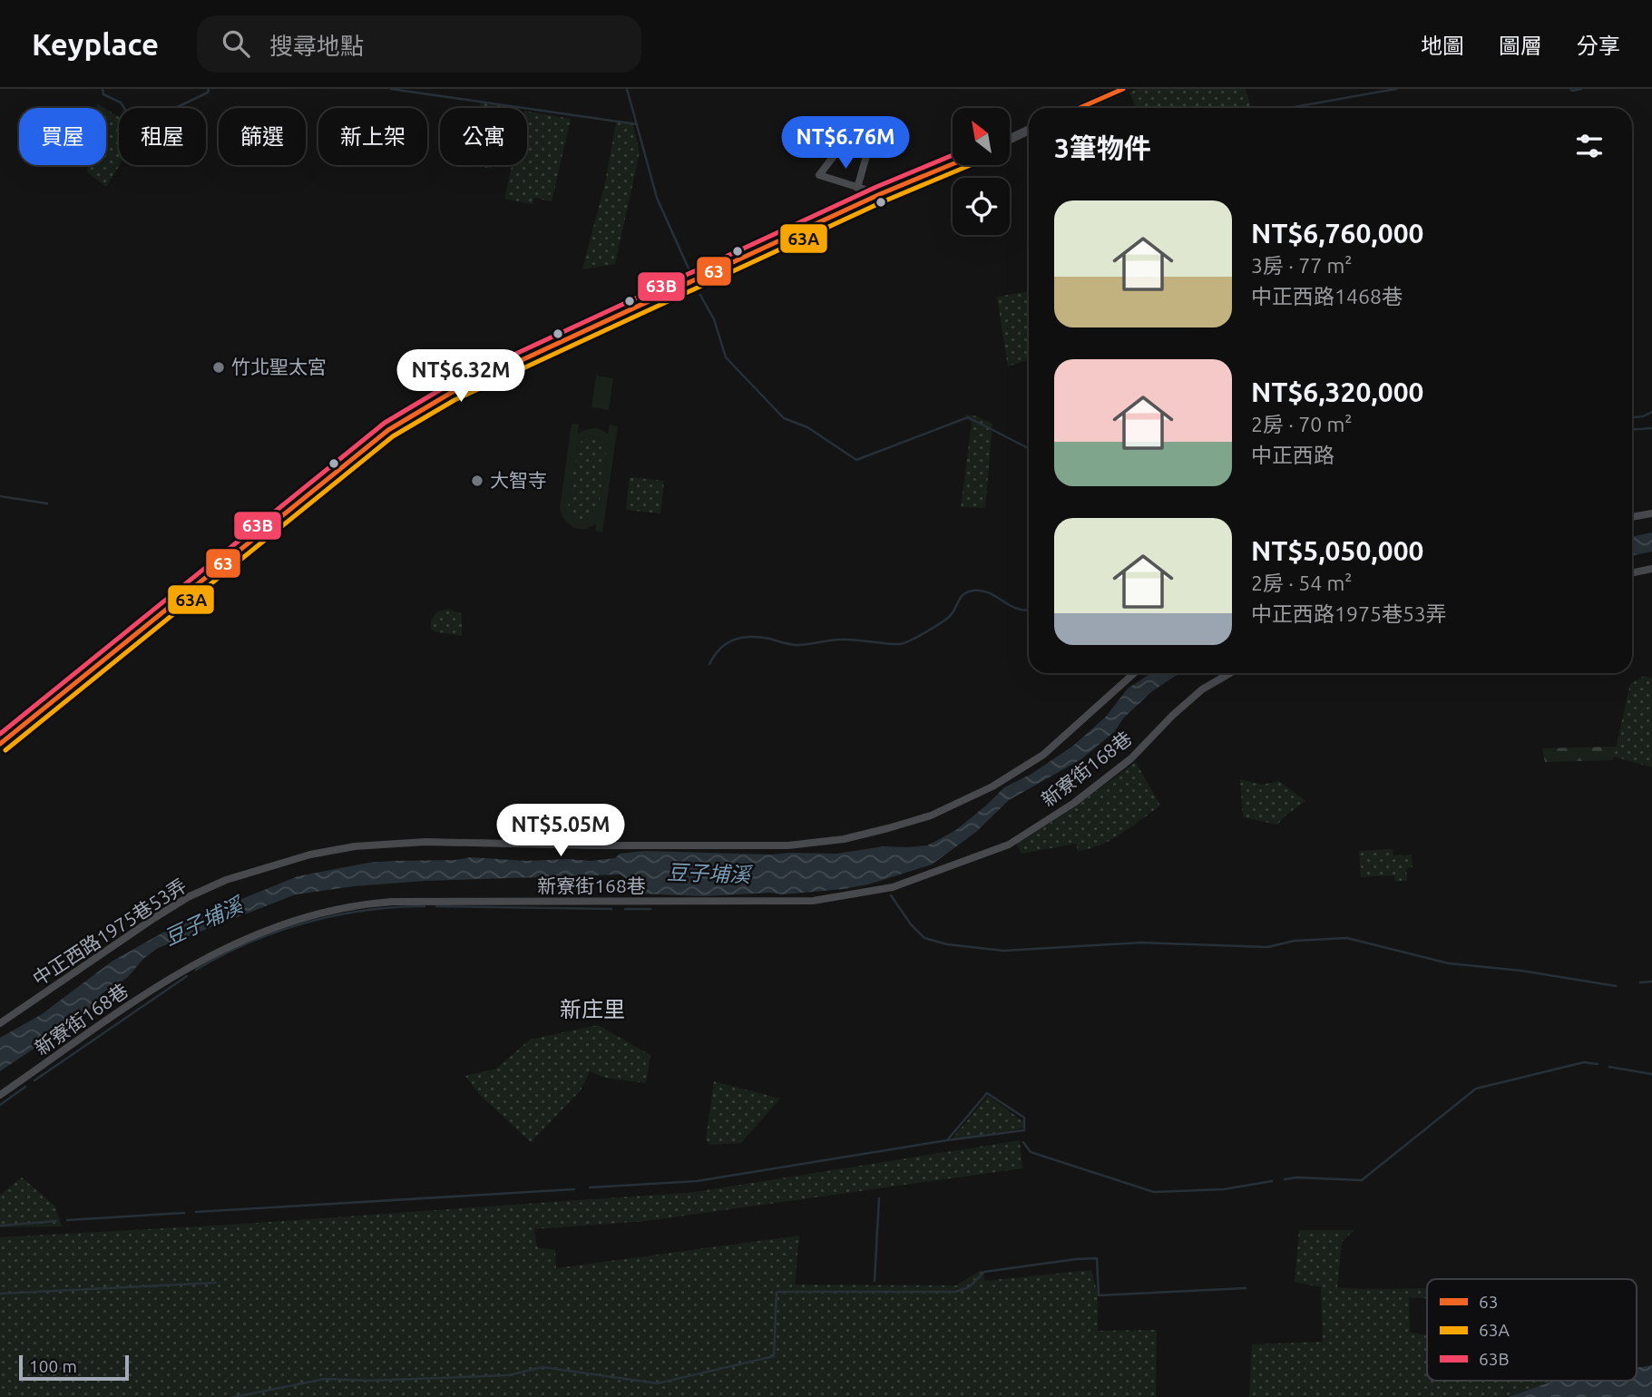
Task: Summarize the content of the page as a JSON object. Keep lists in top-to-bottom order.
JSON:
{
  "streets": {
    "street": ["新寮街168巷", "中正西路1975巷53弄"]
  },
  "districts": ["新庄里"],
  "water": ["豆子埔溪"],
  "places": ["竹北聖太宮", "大智寺"],
  "lines": ["transit line 63", "transit line 63B", "transit line 63A"],
  "legend": ["63", "63A", "63B"],
  "scale_bar": "100 m",
  "north": "top left",
  "page": {
    "header": "Keyplace",
    "search": "搜尋地點",
    "nav": ["地圖", "圖層", "分享"],
    "chip": [
      "買屋",
      "租屋",
      "篩選",
      "新上架",
      "公寓"
    ],
    "heading": "3筆物件",
    "price": ["NT$6.76M", "NT$6.32M", "NT$5.05M"],
    "list": [
      {
        "name": "NT$6,760,000",
        "note": "3房 · 77 m² · 中正西路1468巷"
      },
      {
        "name": "NT$6,320,000",
        "note": "2房 · 70 m² · 中正西路"
      },
      {
        "name": "NT$5,050,000",
        "note": "2房 · 54 m² · 中正西路1975巷53弄"
      }
    ],
    "scale": "100 m"
  }
}
